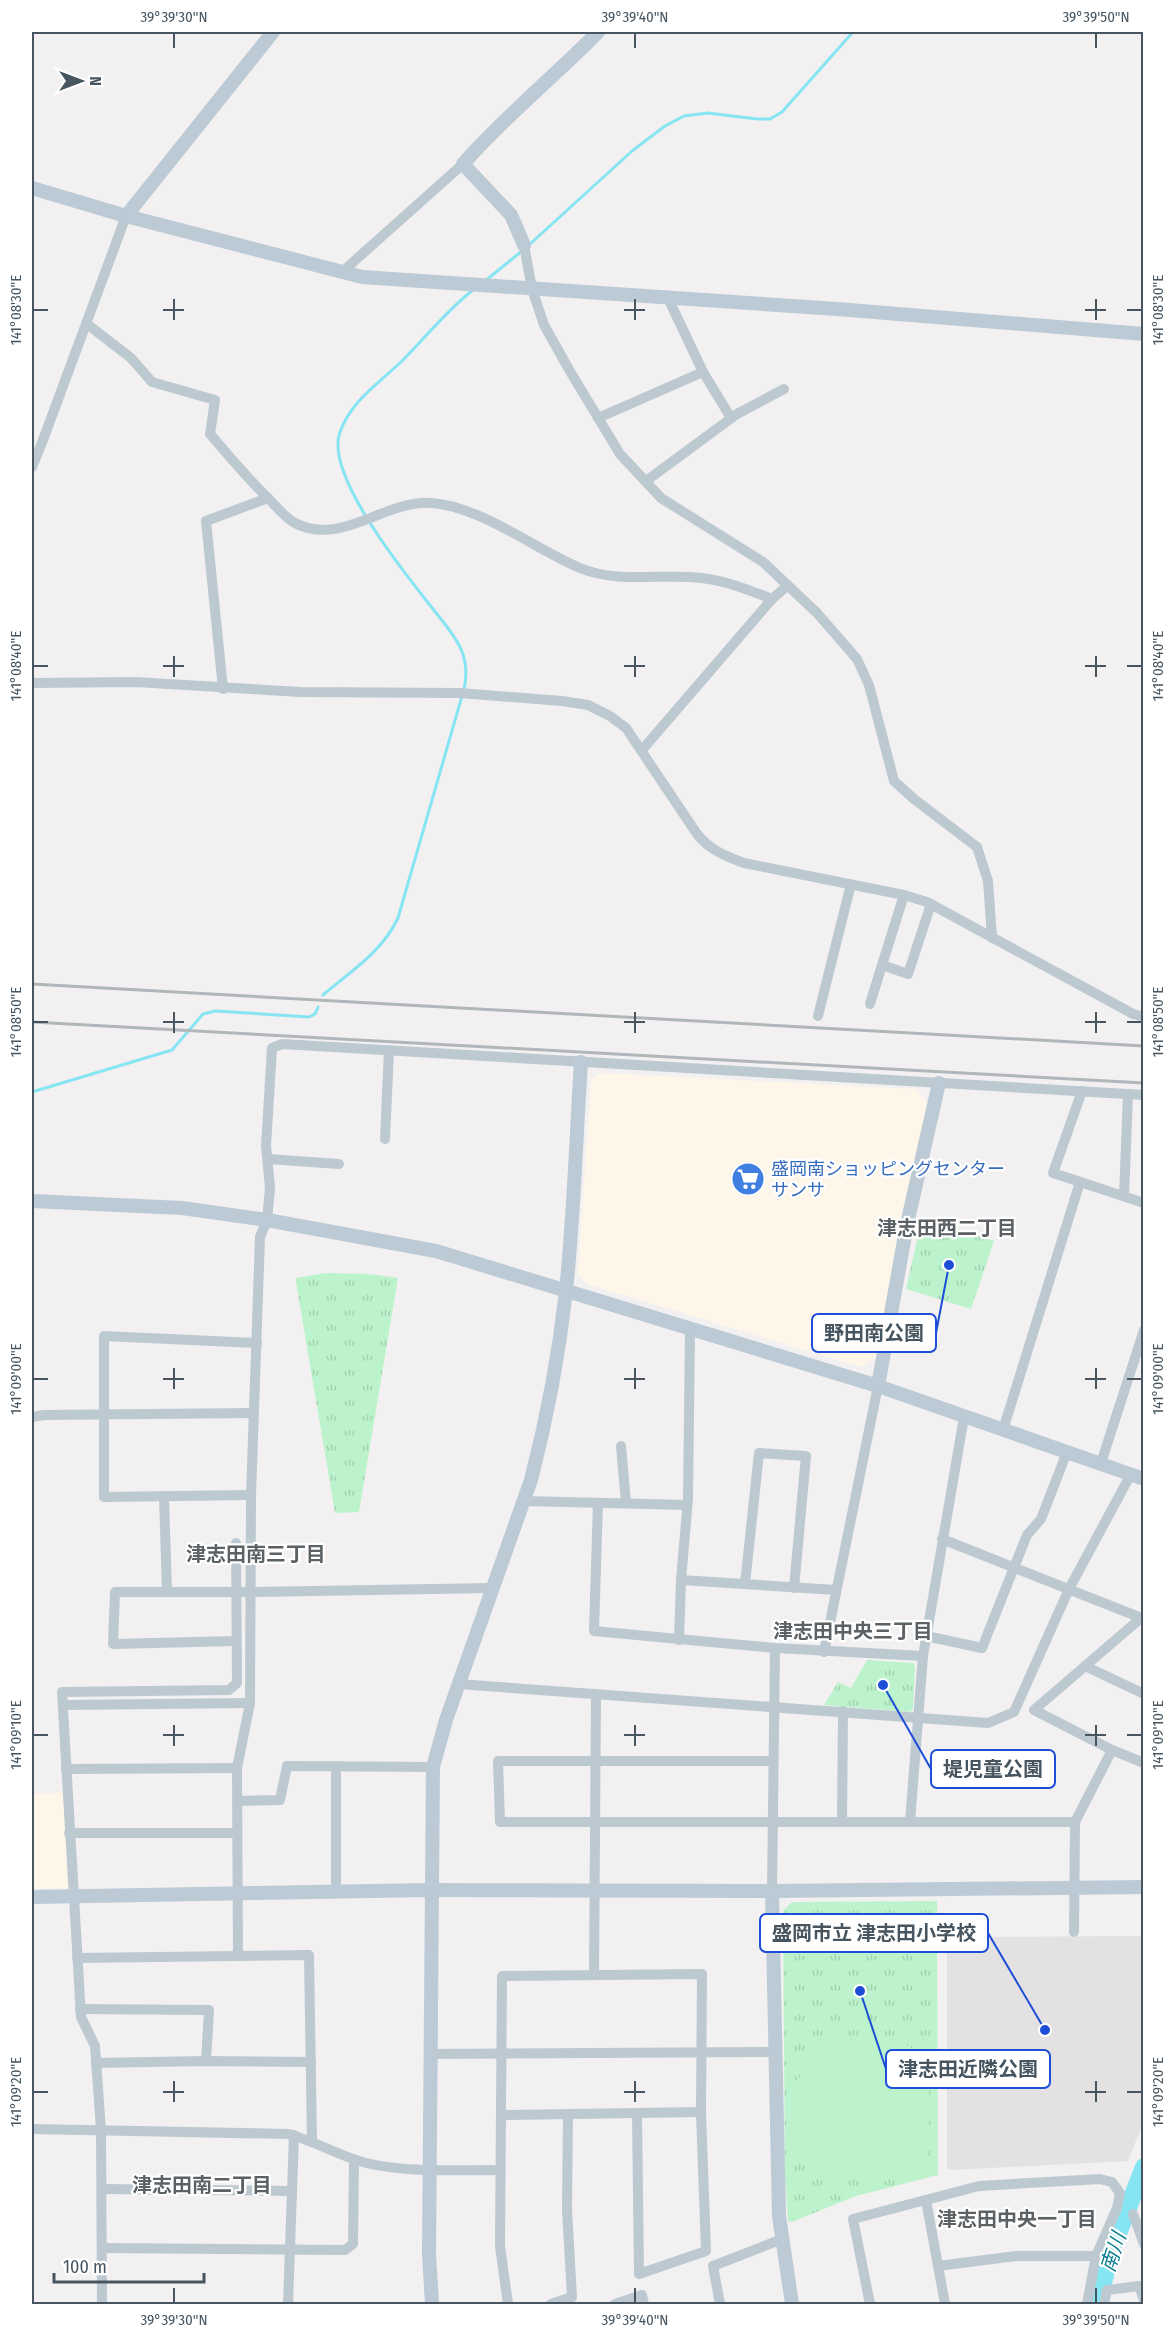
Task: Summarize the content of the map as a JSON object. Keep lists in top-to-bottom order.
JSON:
{
  "districts": [
    "津志田西二丁目",
    "津志田南三丁目",
    "津志田中央三丁目",
    "津志田南二丁目",
    "津志田中央一丁目"
  ],
  "water": ["南川"],
  "places": {
    "supermarket": ["盛岡南ショッピングセンター サンサ"],
    "other": [
      "野田南公園",
      "堤児童公園",
      "津志田近隣公園",
      "盛岡市立 津志田小学校"
    ]
  },
  "scale_bar": "100 m",
  "north": "right",
  "coordinates": [
    "39°39'30\"N",
    "39°39'40\"N",
    "39°39'50\"N",
    "141°08'30\"E",
    "141°08'40\"E",
    "141°08'50\"E",
    "141°09'00\"E",
    "141°09'10\"E",
    "141°09'20\"E"
  ]
}
